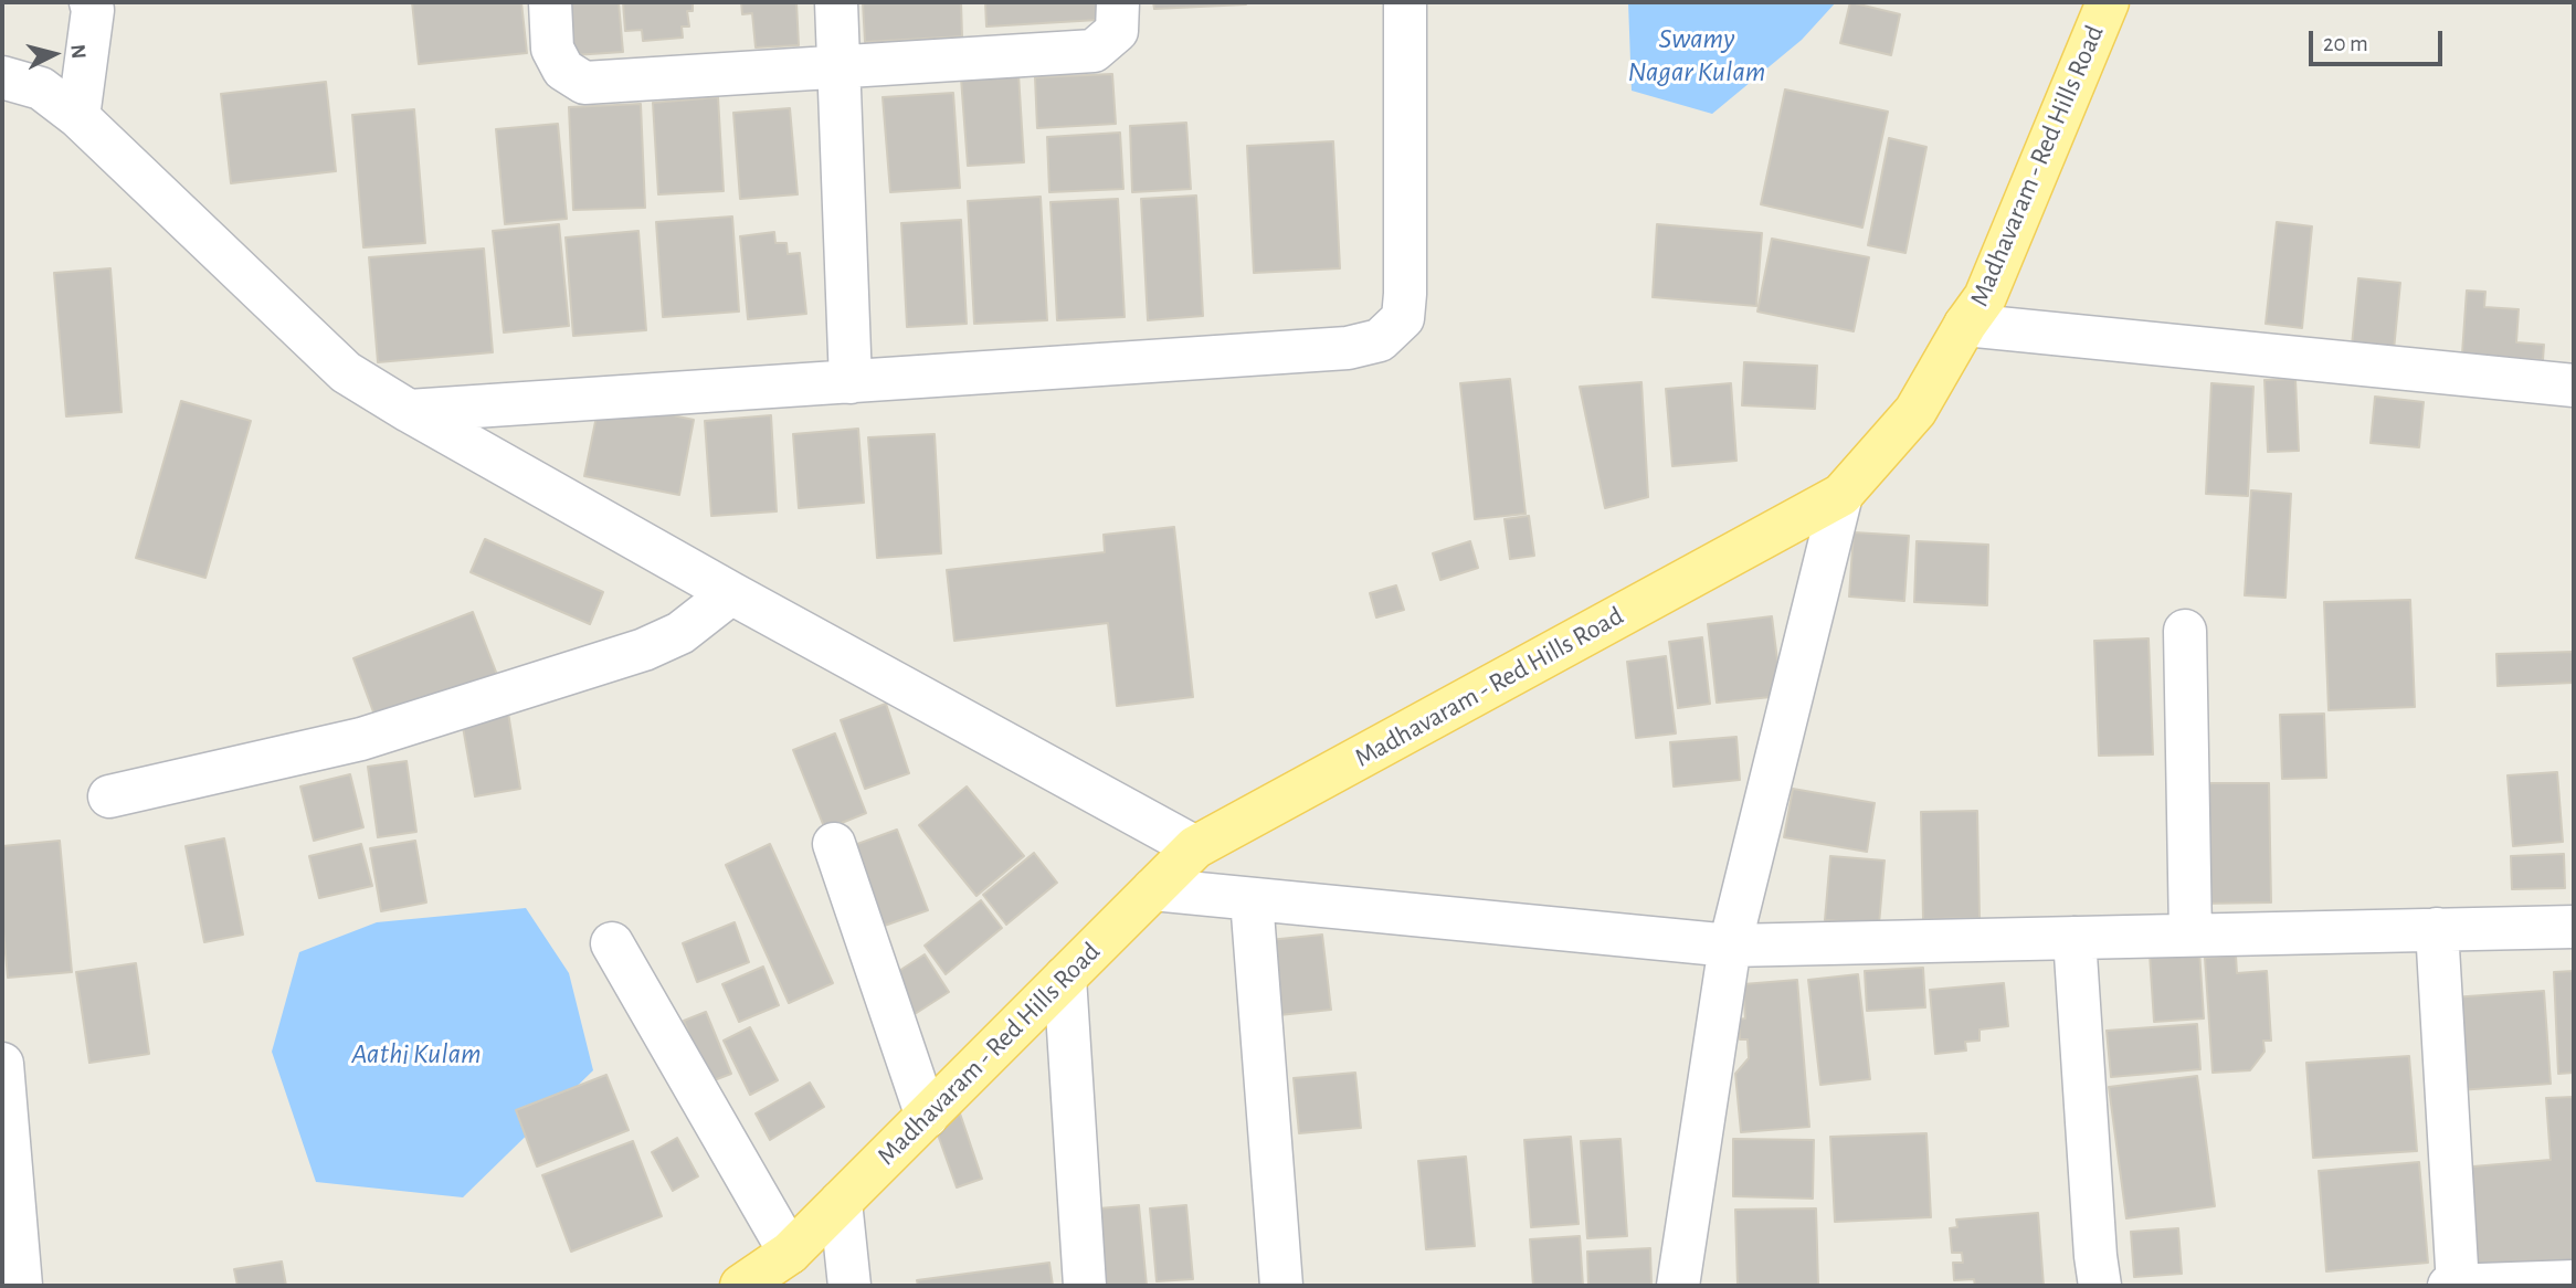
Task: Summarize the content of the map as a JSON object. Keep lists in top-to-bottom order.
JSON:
{
  "streets": {
    "main road": ["Madhavaram - Red Hills Road"]
  },
  "water": ["Swamy Nagar Kulam", "Aathi Kulam"],
  "scale_bar": "20 m",
  "north": "right"
}
